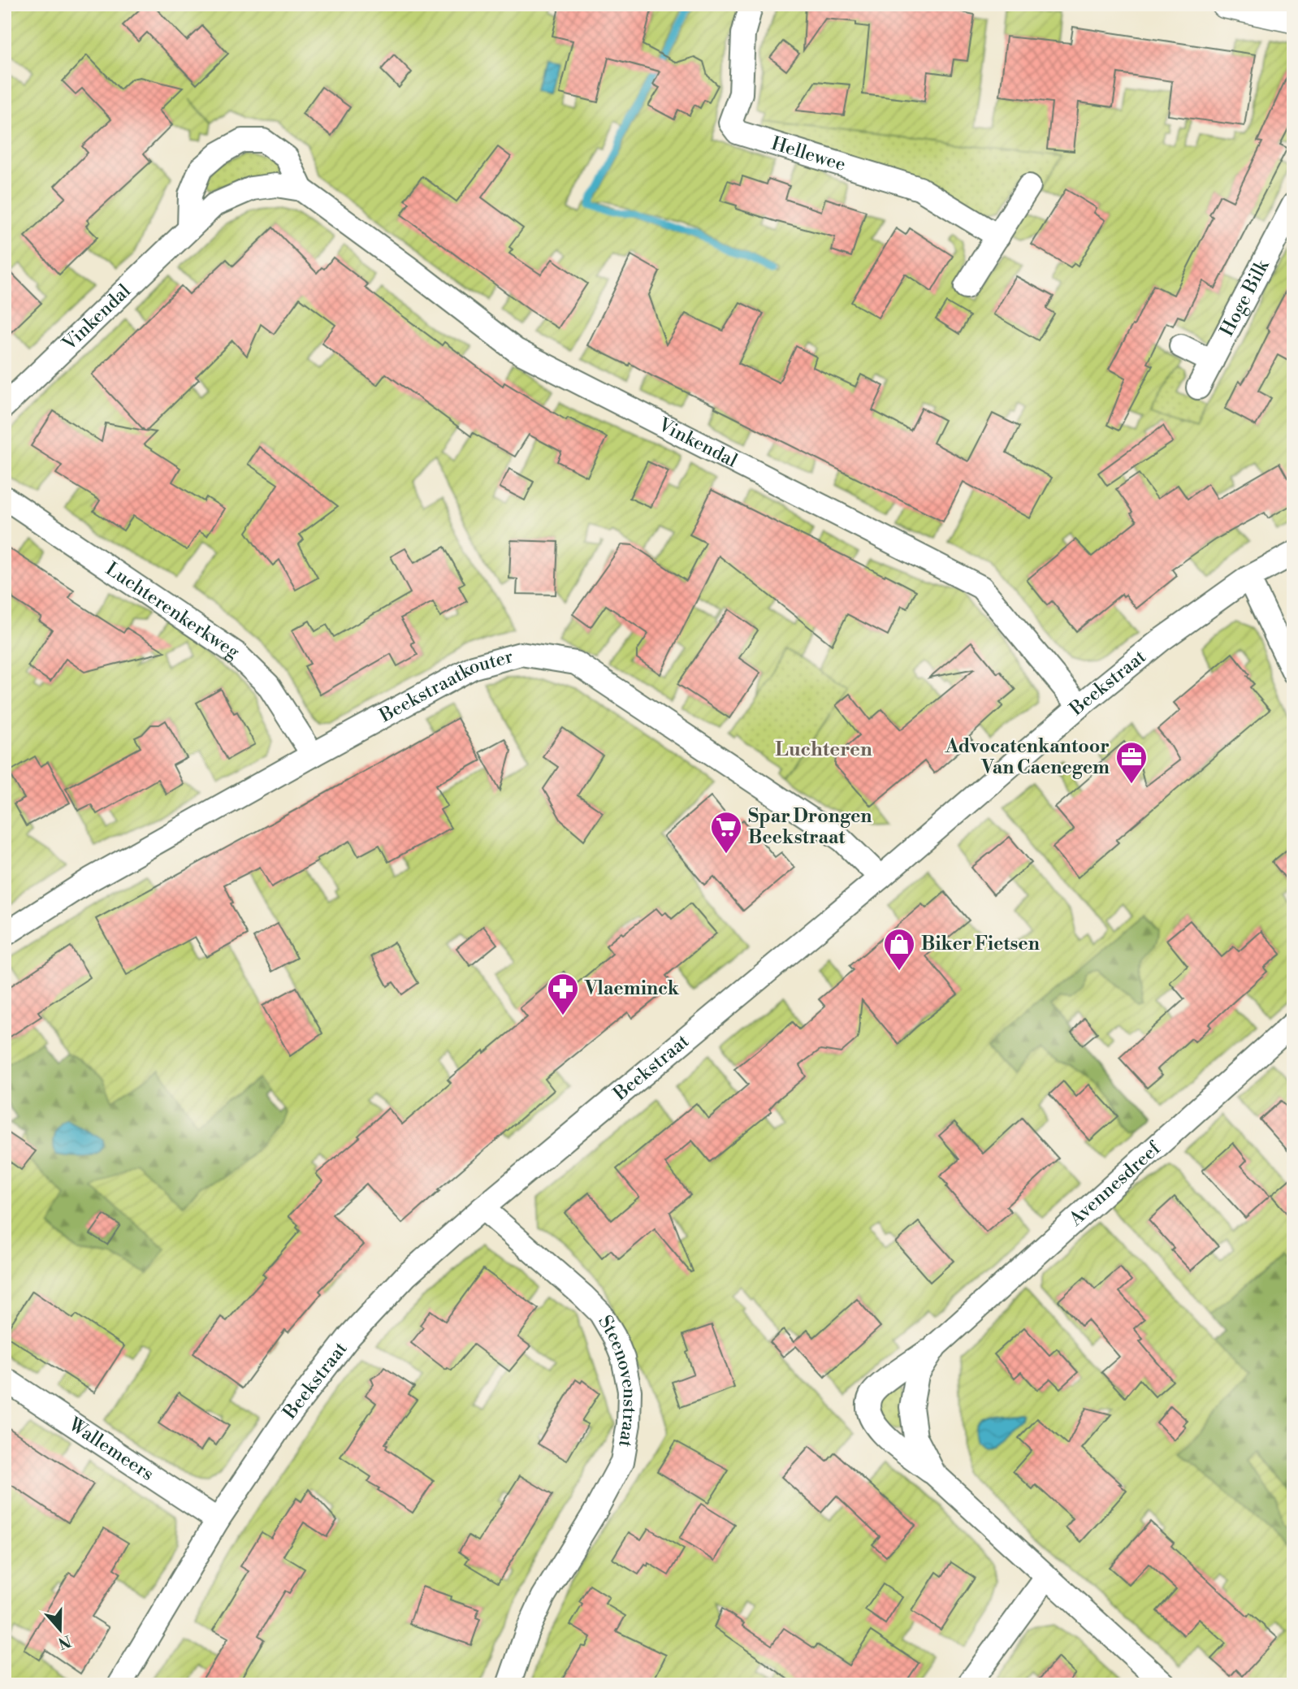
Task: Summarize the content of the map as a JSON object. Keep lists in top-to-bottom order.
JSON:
{
  "streets": {
    "street": [
      "Hellewee",
      "Hoge Bilk",
      "Vinkendal",
      "Luchterenkerkweg",
      "Beekstraat",
      "Beekstraatkouter",
      "Avennesdreef",
      "Steenovenstraat",
      "Wallemeers"
    ]
  },
  "crossings": [
    ["Vinkendal", "Beekstraat"],
    ["Luchterenkerkweg", "Beekstraatkouter"],
    ["Beekstraat", "Beekstraatkouter"],
    ["Beekstraat", "Steenovenstraat"],
    ["Beekstraat", "Wallemeers"]
  ],
  "districts": ["Luchteren"],
  "places": {
    "office": ["Advocatenkantoor Van Caenegem"],
    "supermarket": ["Spar Drongen Beekstraat"],
    "shop": ["Biker Fietsen"],
    "pharmacy": ["Vlaeminck"]
  },
  "north": "bottom"
}
